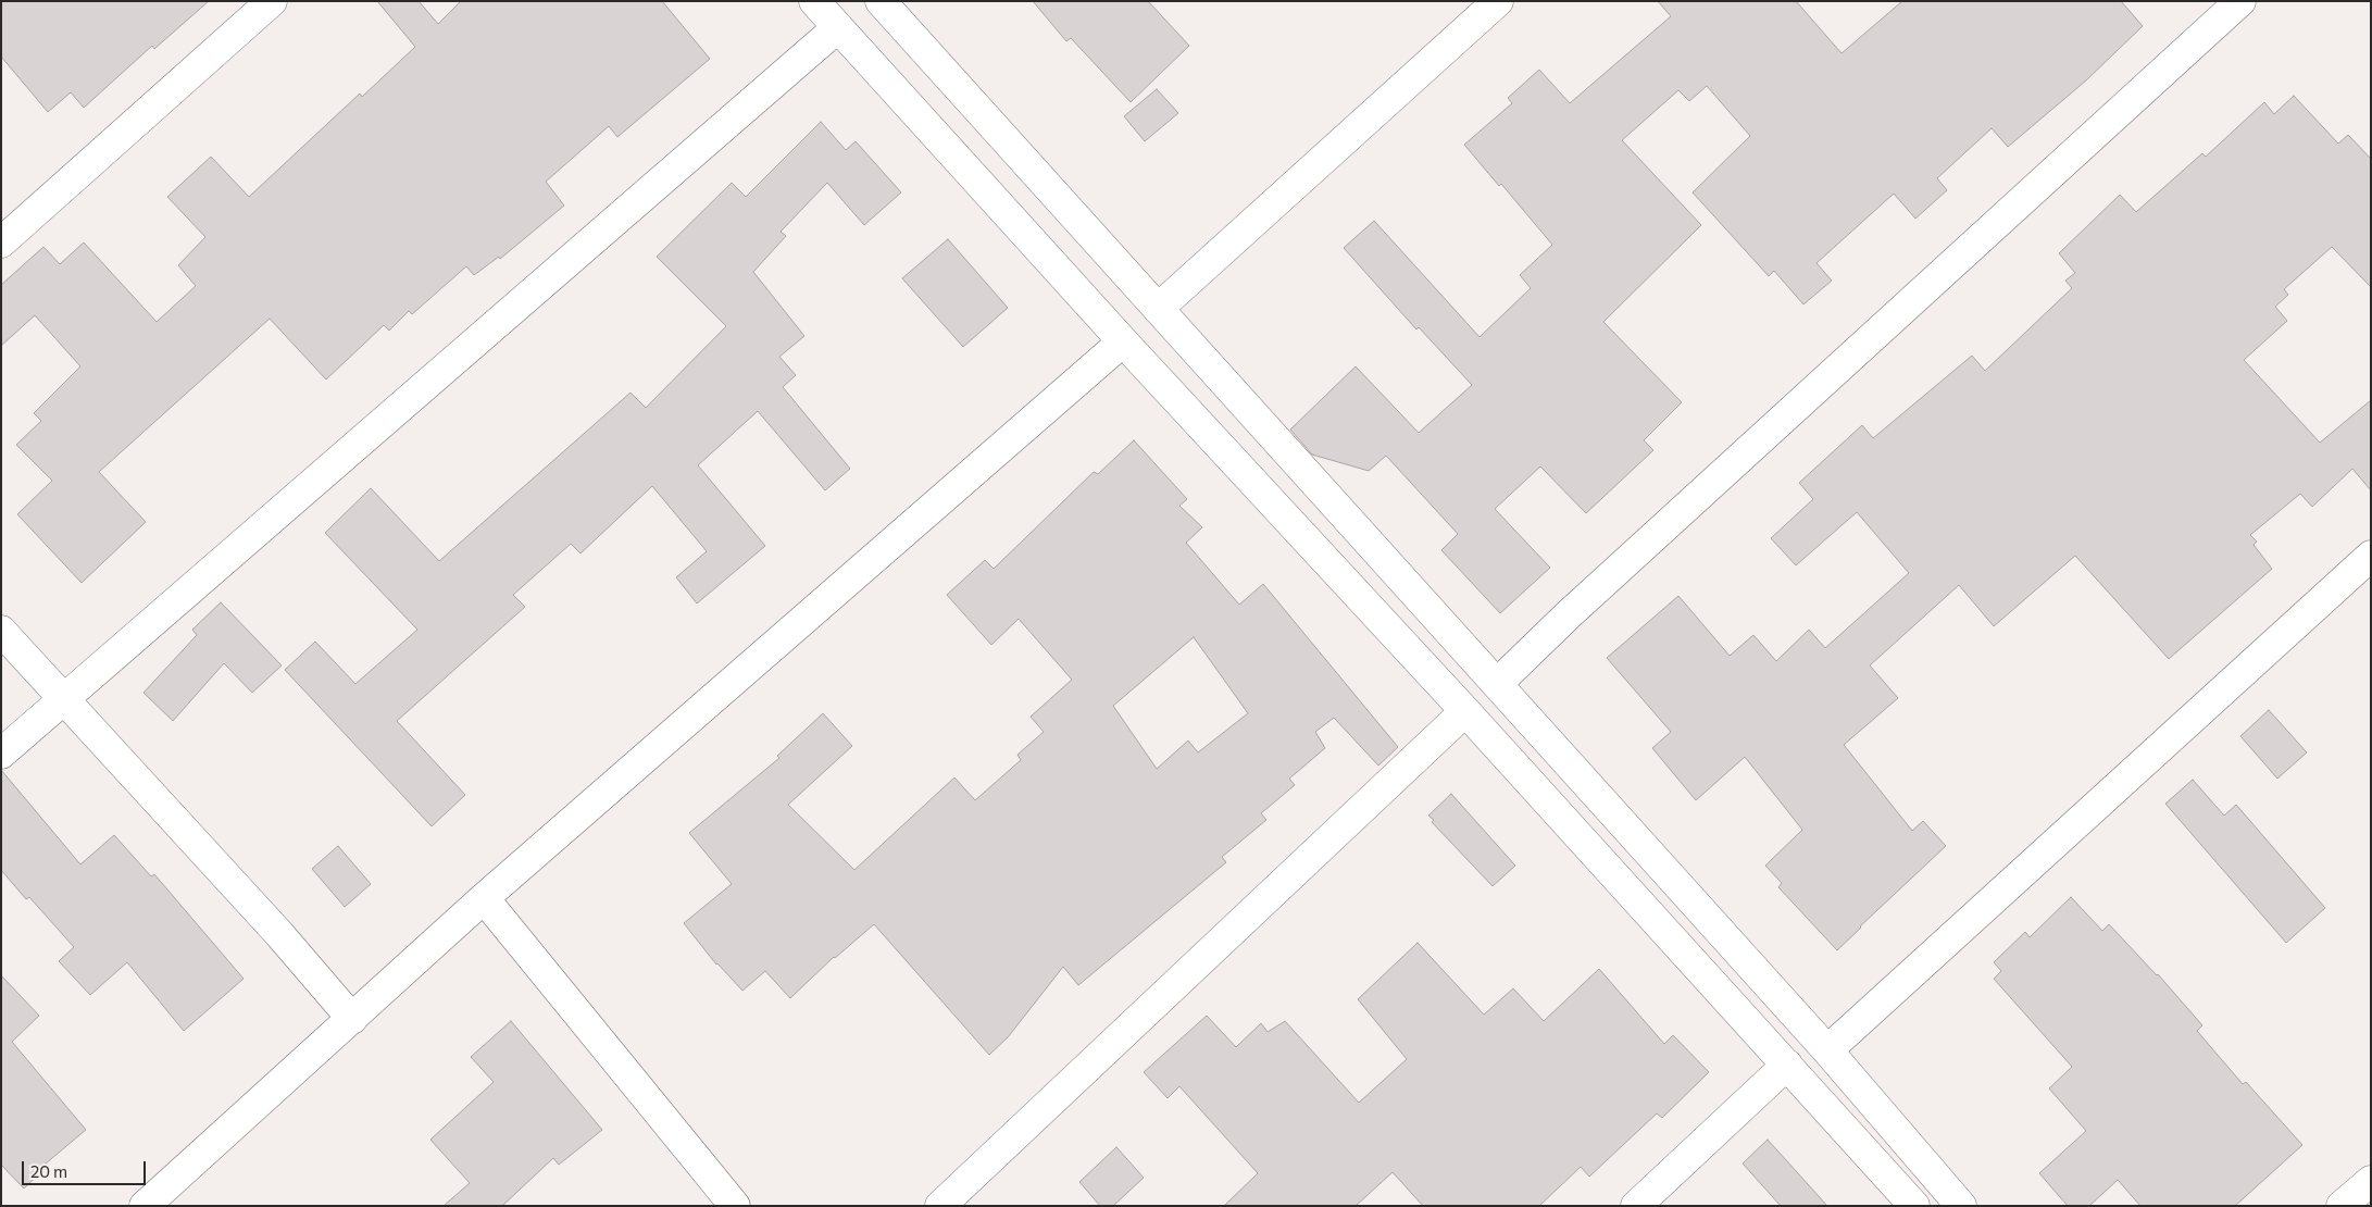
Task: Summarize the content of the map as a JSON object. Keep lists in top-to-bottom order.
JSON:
{
  "scale_bar": "20 m"
}
